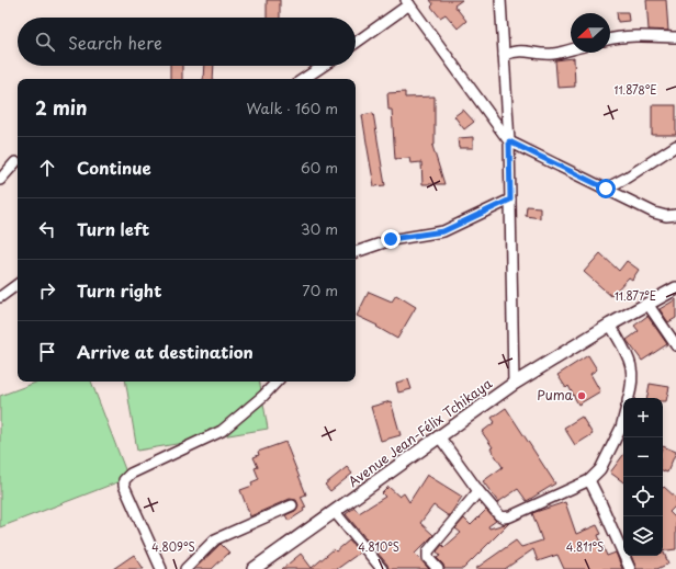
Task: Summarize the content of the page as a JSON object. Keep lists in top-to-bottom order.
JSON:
{
  "streets": {
    "street": ["Avenue Jean-Félix Tchikaya"]
  },
  "places": ["Puma"],
  "north": "left",
  "page": {
    "search": "Search here",
    "heading": ["2 min", "Walk · 160 m"],
    "list": [
      ["Continue", "60 m"],
      ["Turn left", "30 m"],
      ["Turn right", "70 m"],
      "Arrive at destination"
    ],
    "map_buttons": ["+", "−"]
  },
  "coordinates": [
    "11.878°E",
    "11.877°E",
    "4.809°S",
    "4.810°S",
    "4.811°S"
  ]
}
